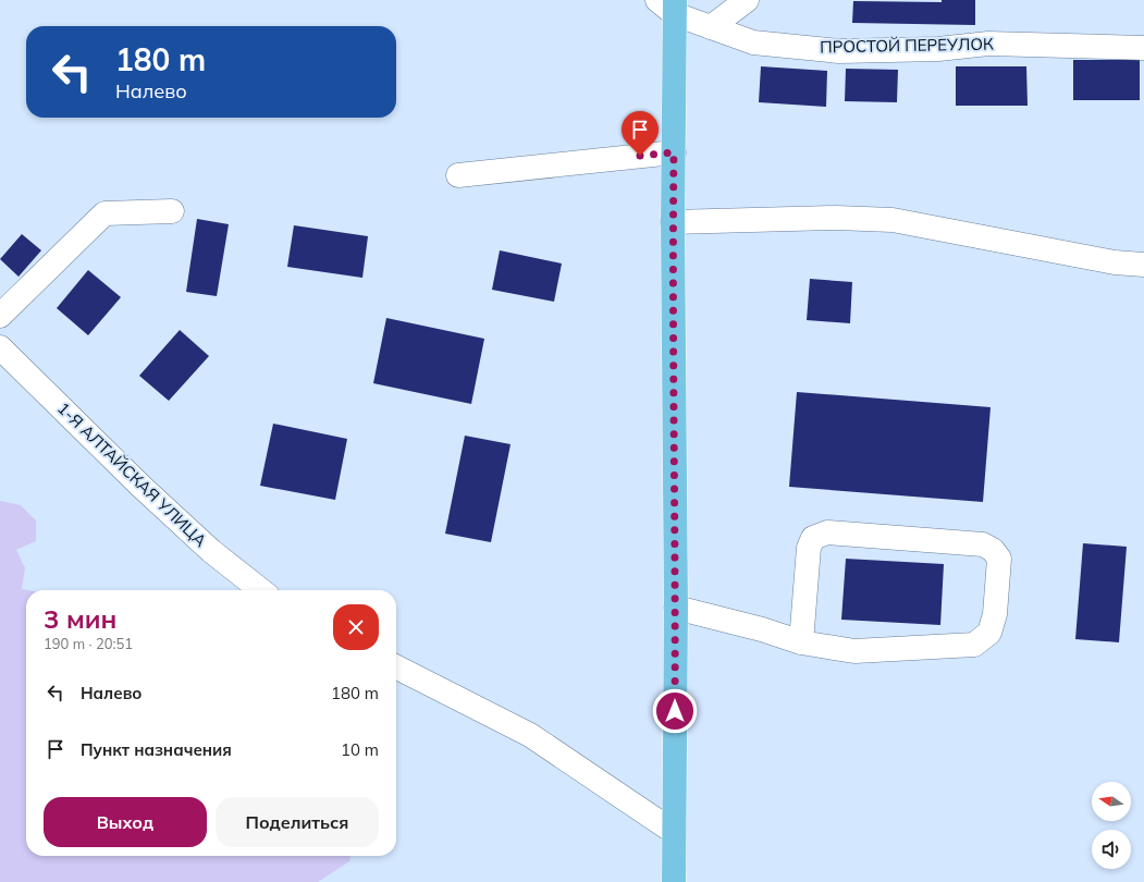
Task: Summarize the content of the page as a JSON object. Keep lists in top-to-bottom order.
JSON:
{
  "streets": {
    "street": ["ПРОСТОЙ ПЕРЕУЛОК", "1-Я АЛТАЙСКАЯ УЛИЦА"]
  },
  "north": "left",
  "page": {
    "turn": ["180 m", "Налево"],
    "heading": ["3 мин", "190 m · 20:51"],
    "list": [
      {
        "name": "Налево",
        "value": "180 m"
      },
      {
        "name": "Пункт назначения",
        "value": "10 m"
      }
    ],
    "buttons": ["Выход", "Поделиться"]
  }
}
